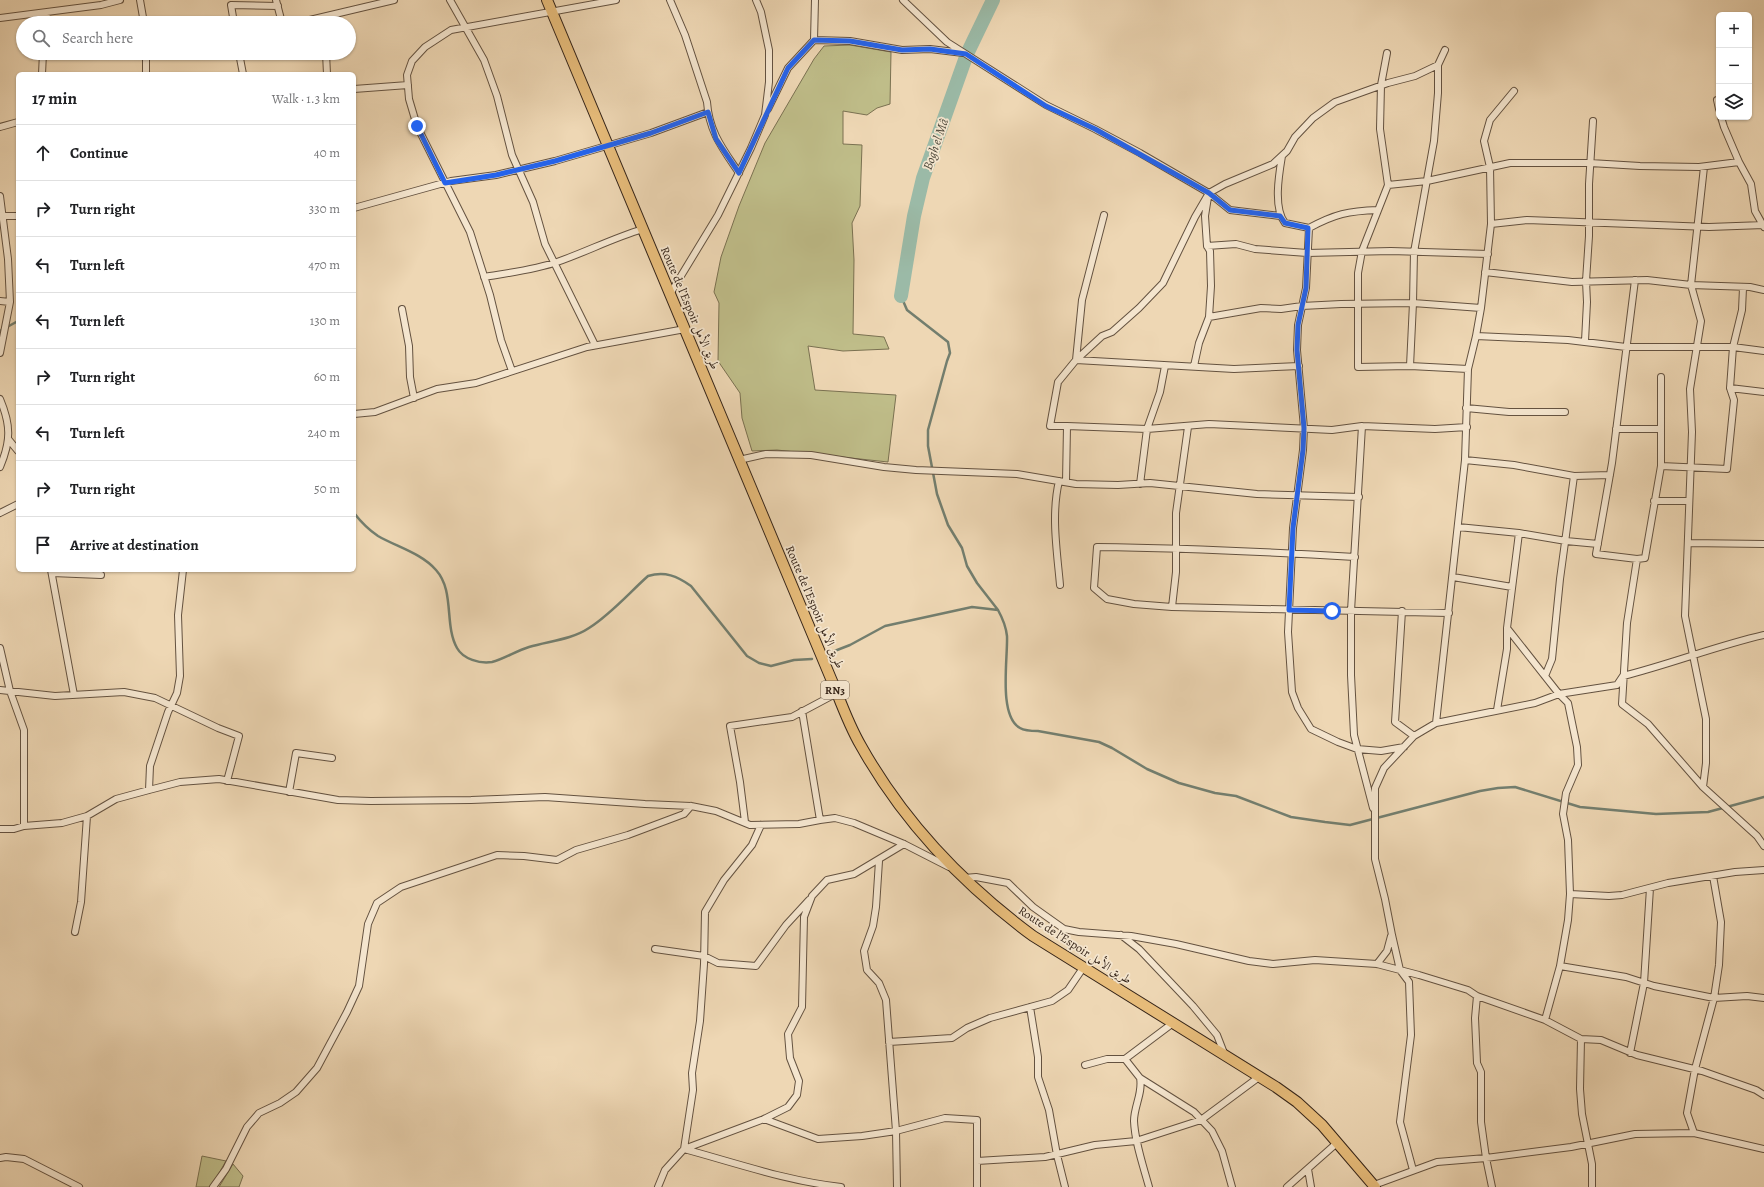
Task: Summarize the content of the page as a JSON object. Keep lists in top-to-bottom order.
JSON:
{
  "streets": {
    "highway": ["Route de l’Espoir طريق الأمل", "RN3"]
  },
  "water": ["Bogh el Mâ"],
  "page": {
    "map_buttons": ["+", "−"],
    "search": "Search here",
    "heading": ["17 min", "Walk · 1.3 km"],
    "list": [
      ["Continue", "40 m"],
      ["Turn right", "330 m"],
      ["Turn left", "470 m"],
      ["Turn left", "130 m"],
      ["Turn right", "60 m"],
      ["Turn left", "240 m"],
      ["Turn right", "50 m"],
      "Arrive at destination"
    ]
  }
}
